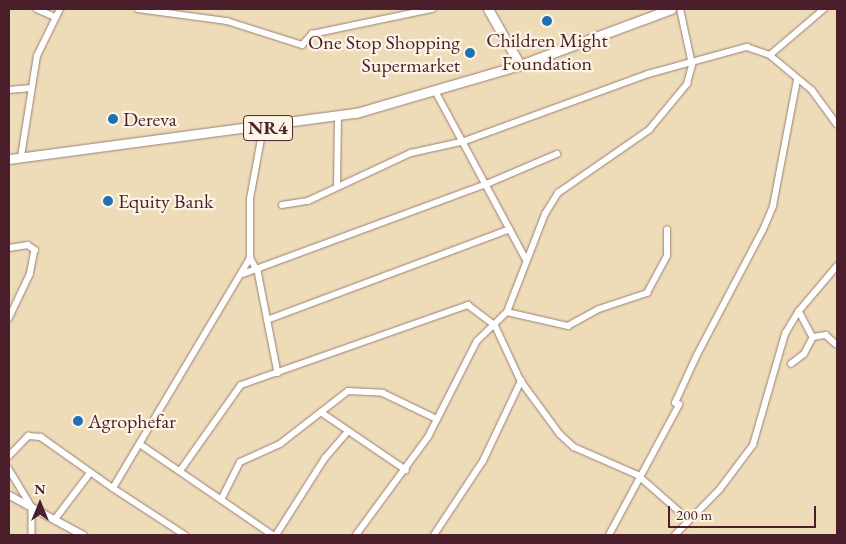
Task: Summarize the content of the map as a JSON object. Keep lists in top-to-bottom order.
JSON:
{
  "streets": {
    "highway": ["NR4"]
  },
  "places": [
    "Children Might Foundation",
    "One Stop Shopping Supermarket",
    "Dereva",
    "Equity Bank",
    "Agrophefar"
  ],
  "scale_bar": "200 m",
  "north": "top"
}
